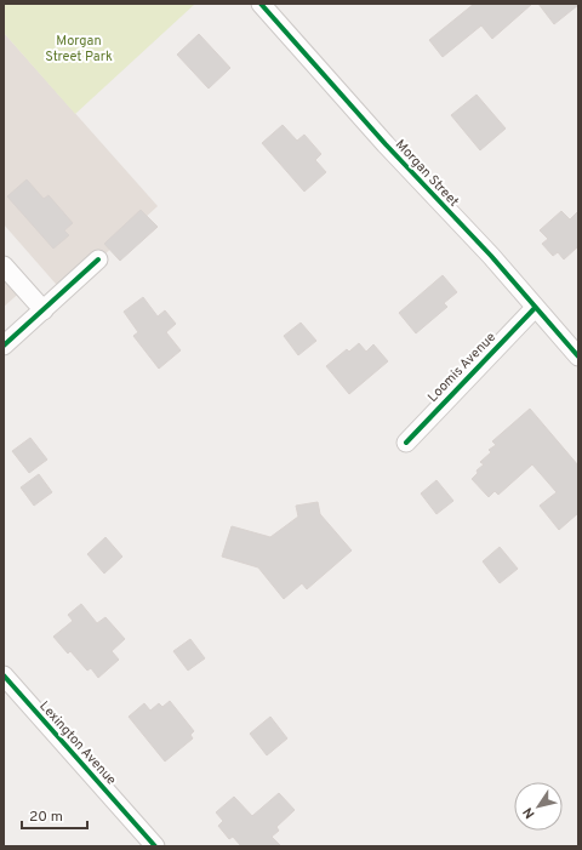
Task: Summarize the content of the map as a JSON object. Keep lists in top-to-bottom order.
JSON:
{
  "streets": {
    "street": ["Morgan Street", "Loomis Avenue", "Lexington Avenue"]
  },
  "crossings": [
    ["Morgan Street", "Loomis Avenue"]
  ],
  "parks": ["Morgan Street Park"],
  "scale_bar": "20 m",
  "north": "bottom left"
}
